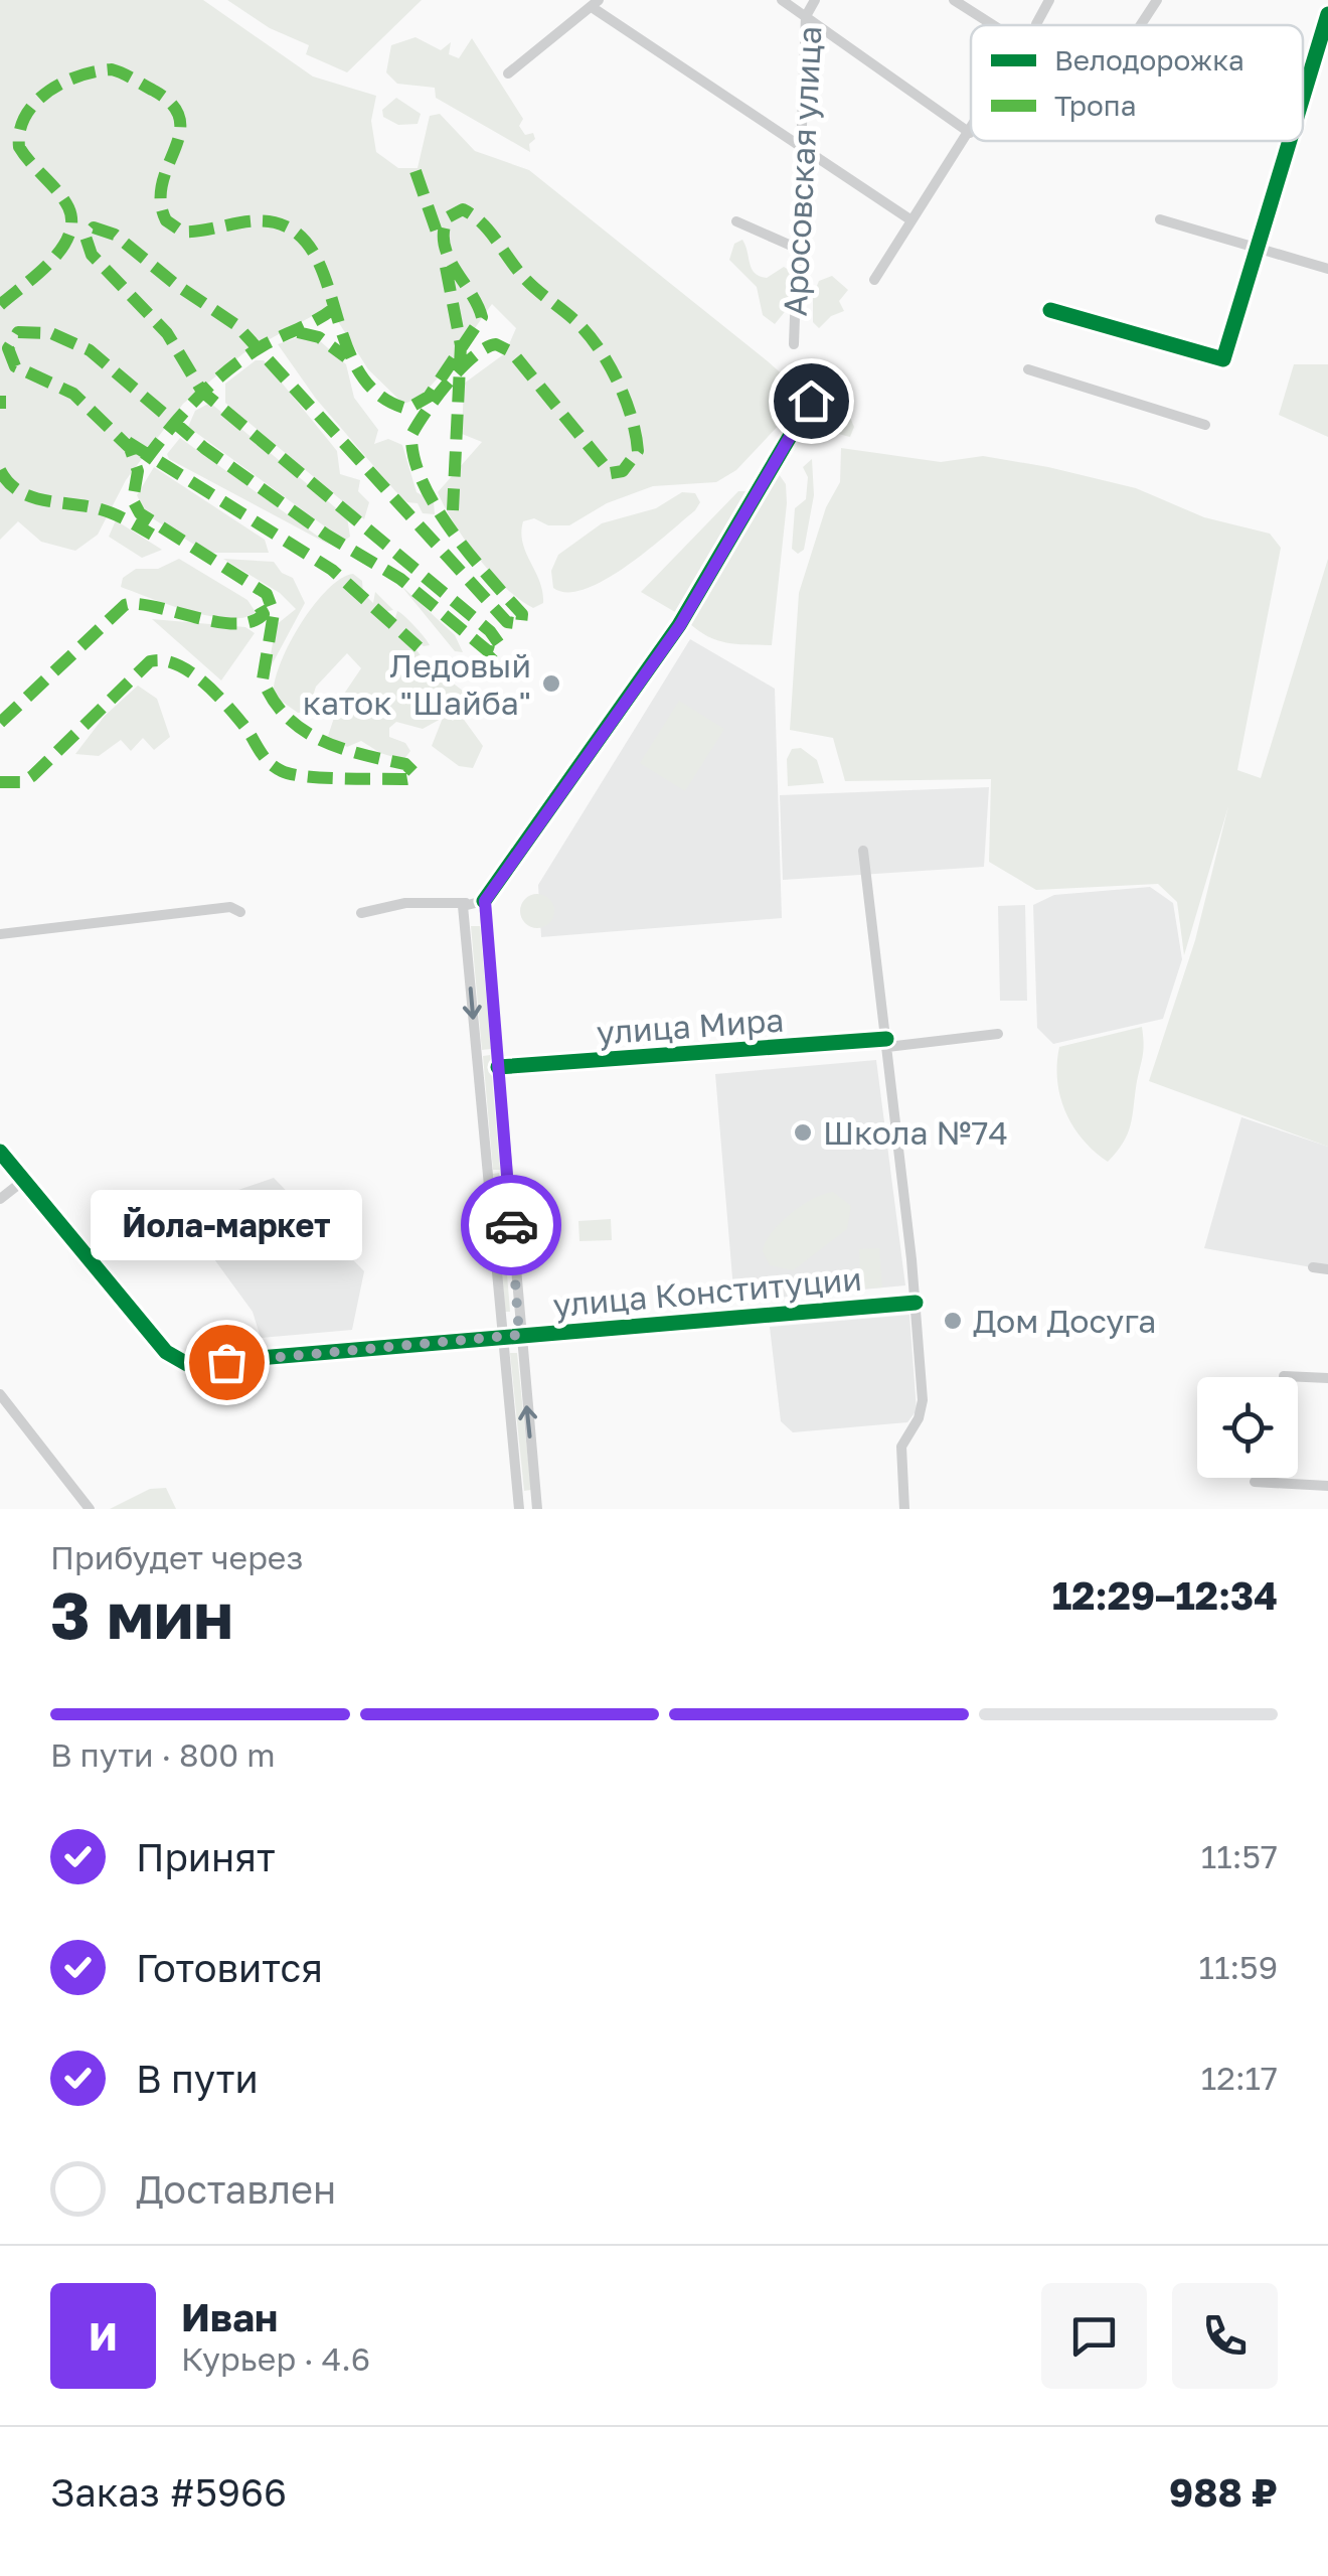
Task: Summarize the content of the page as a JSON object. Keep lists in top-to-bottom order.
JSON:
{
  "streets": {
    "street": ["Аросовская улица", "улица Мира", "улица Конституции"]
  },
  "places": [
    "Ледовый каток \"Шайба\"",
    "Школа №74",
    "Дом Досуга",
    "Йола-маркет"
  ],
  "legend": ["Велодорожка", "Тропа"],
  "page": {
    "bubble": "Йола-маркет",
    "heading": ["3 мин", "Прибудет через", "12:29–12:34"],
    "panel": [
      "Иван",
      "Курьер · 4.6",
      "Заказ #5966",
      "988 ₽"
    ],
    "bar": "В пути · 800 m",
    "list": [
      ["Принят", "11:57"],
      ["Готовится", "11:59"],
      ["В пути", "12:17"],
      "Доставлен"
    ],
    "round": "И"
  }
}
